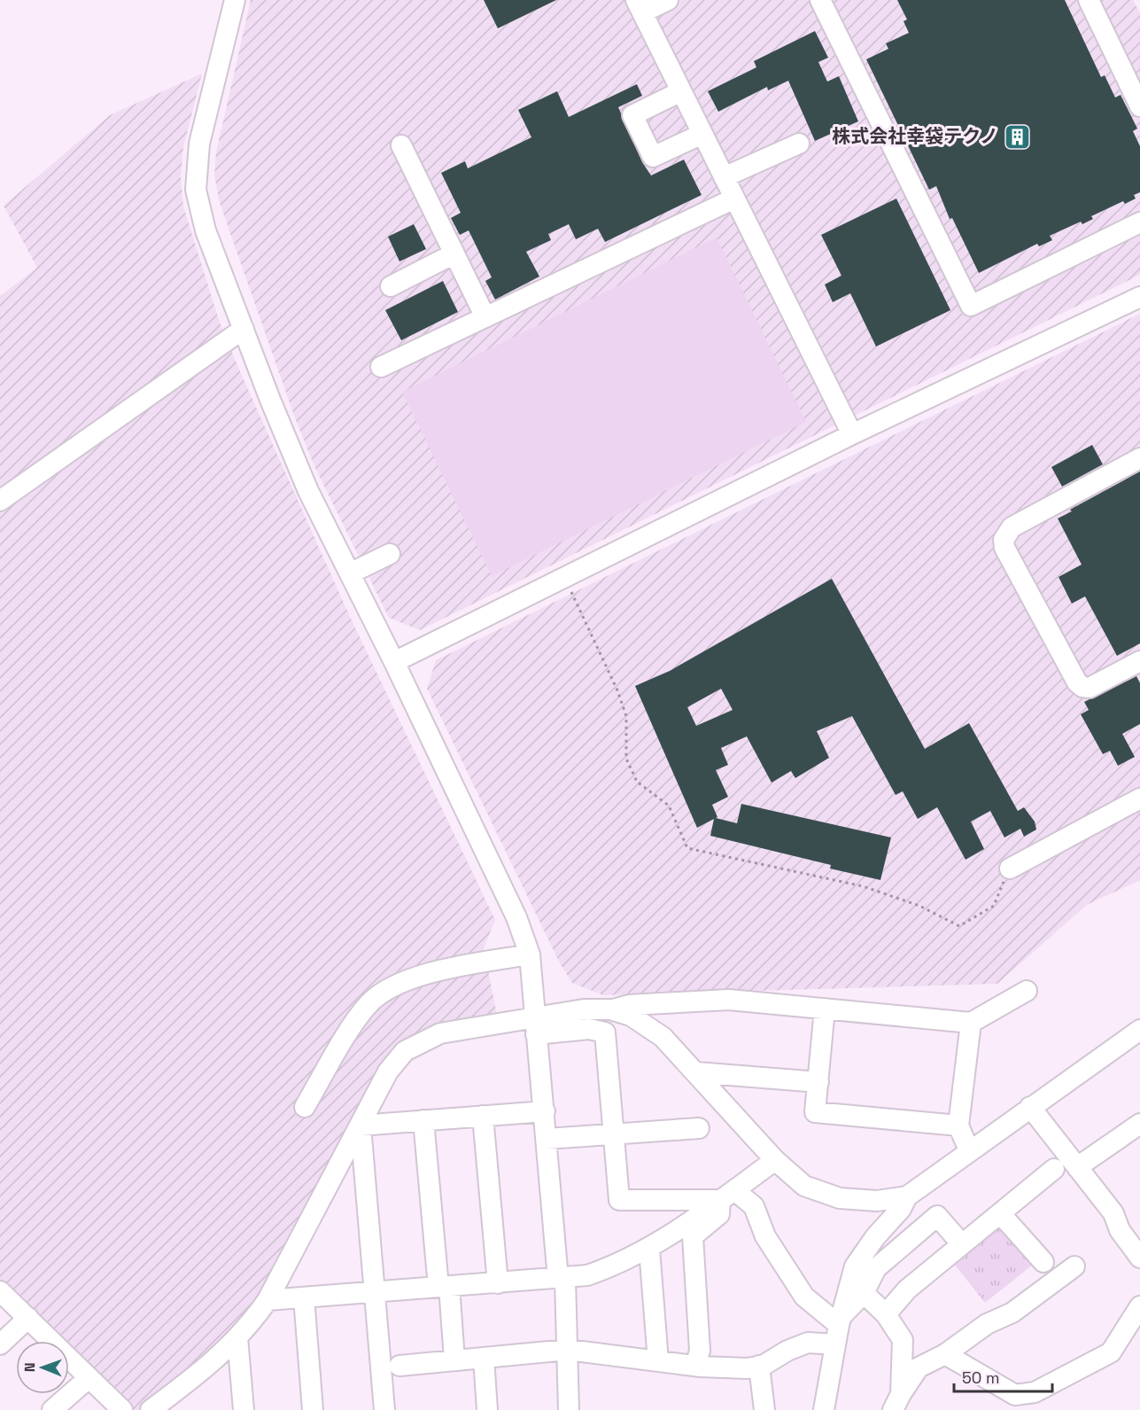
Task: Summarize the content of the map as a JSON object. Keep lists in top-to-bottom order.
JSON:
{
  "places": {
    "building": ["株式会社幸袋テクノ"]
  },
  "scale_bar": "50 m",
  "north": "left"
}
